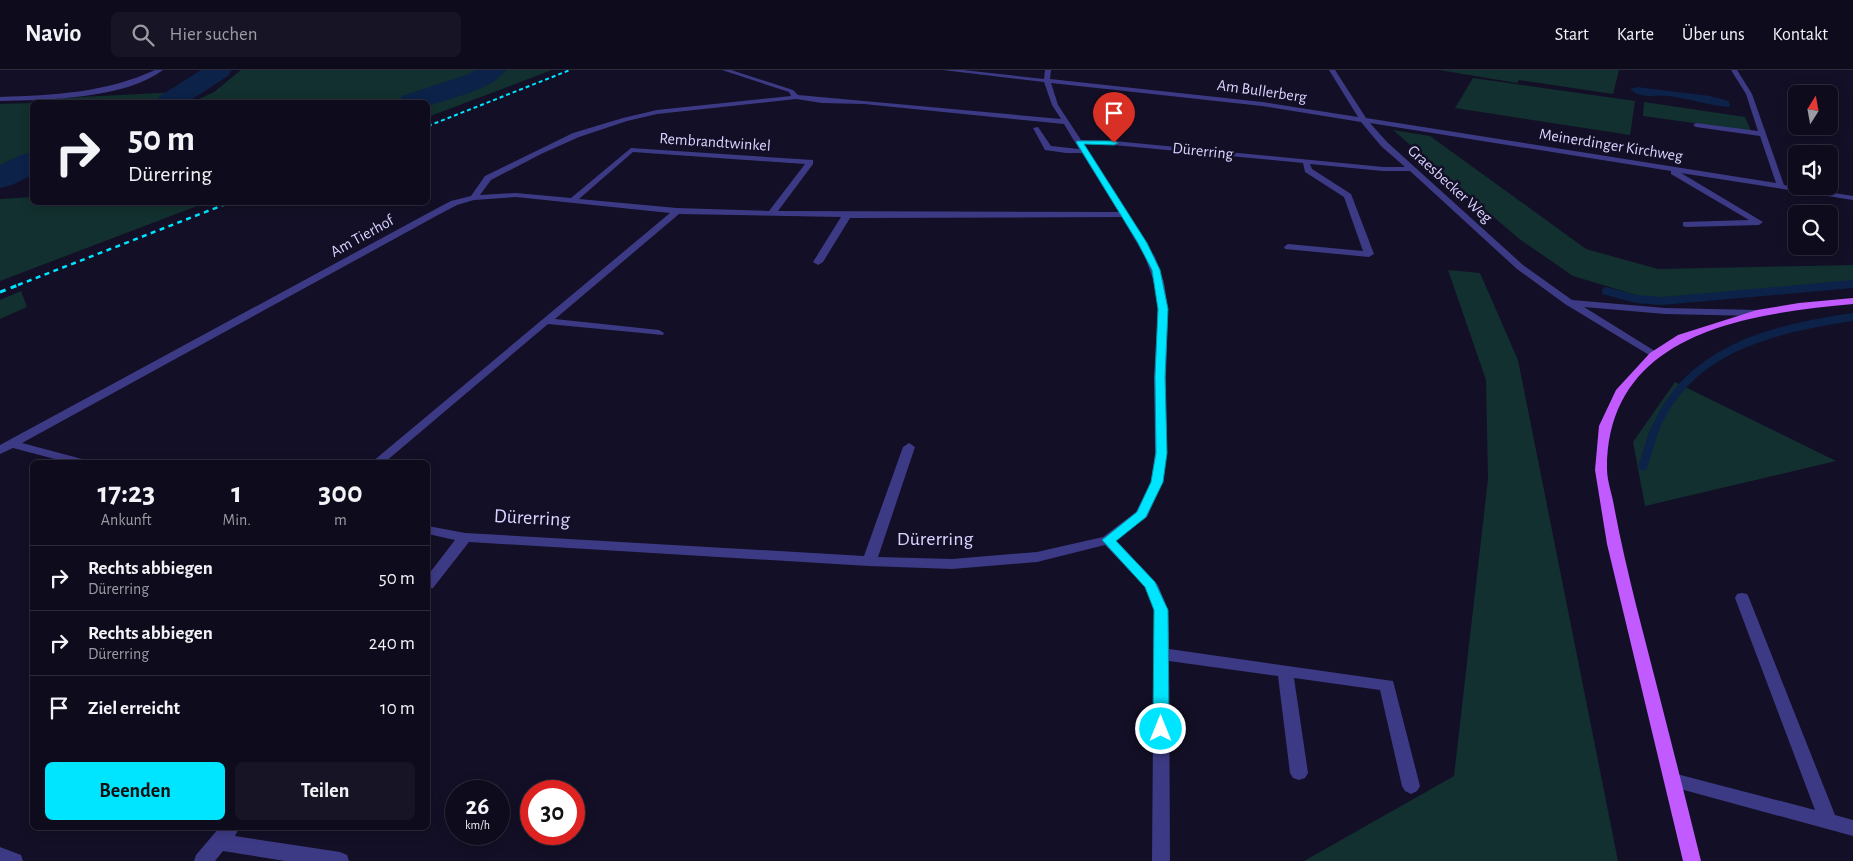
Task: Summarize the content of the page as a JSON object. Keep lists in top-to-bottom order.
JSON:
{
  "streets": {
    "street": [
      "Am Bullerberg",
      "Rembrandtwinkel",
      "Meinerdinger Kirchweg",
      "Dürerring",
      "Graesbecker Weg",
      "Am Tierhof"
    ]
  },
  "crossings": [
    ["Am Bullerberg", "Meinerdinger Kirchweg"],
    ["Am Bullerberg", "Graesbecker Weg"],
    ["Meinerdinger Kirchweg", "Graesbecker Weg"],
    ["Dürerring", "Graesbecker Weg"]
  ],
  "north": "top",
  "page": {
    "header": "Navio",
    "search": "Hier suchen",
    "nav": [
      "Start",
      "Karte",
      "Über uns",
      "Kontakt"
    ],
    "turn": ["50 m", "Dürerring"],
    "eta": [
      "17:23",
      "Ankunft",
      "1",
      "Min.",
      "300",
      "m"
    ],
    "list": [
      {
        "name": "Rechts abbiegen",
        "note": "Dürerring",
        "value": "50 m"
      },
      {
        "name": "Rechts abbiegen",
        "note": "Dürerring",
        "value": "240 m"
      },
      {
        "name": "Ziel erreicht",
        "value": "10 m"
      }
    ],
    "buttons": ["Beenden", "Teilen"],
    "speed": "26 km/h",
    "limit": "30"
  }
}
